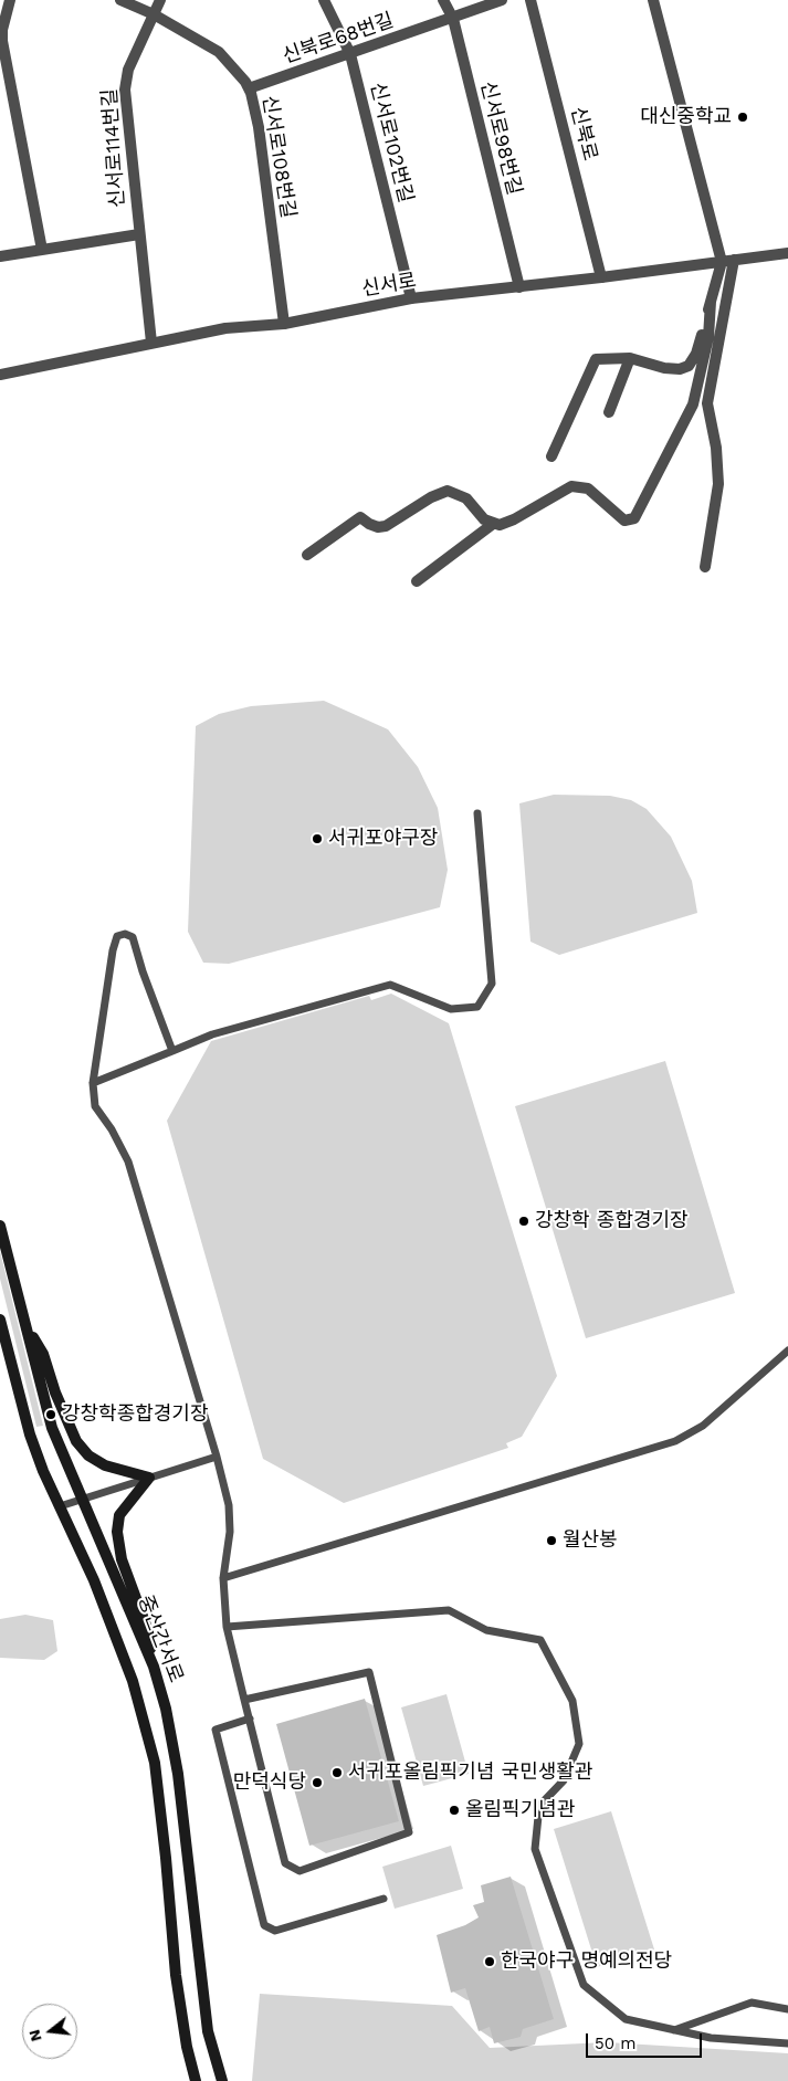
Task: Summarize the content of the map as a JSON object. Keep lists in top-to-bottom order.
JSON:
{
  "streets": {
    "main road": ["중산간서로"],
    "street": [
      "신북로68번길",
      "신북로",
      "신서로98번길",
      "신서로102번길",
      "신서로114번길",
      "신서로108번길",
      "신서로"
    ]
  },
  "crossings": [
    ["신북로68번길", "신서로98번길"],
    ["신북로68번길", "신서로102번길"],
    ["신북로68번길", "신서로108번길"],
    ["신북로", "신서로"],
    ["신서로98번길", "신서로"],
    ["신서로102번길", "신서로"],
    ["신서로114번길", "신서로108번길"],
    ["신서로114번길", "신서로"],
    ["신서로108번길", "신서로"]
  ],
  "places": [
    "대신중학교",
    "서귀포야구장",
    "강창학 종합경기장",
    "강창학종합경기장",
    "월산봉",
    "서귀포올림픽기념 국민생활관",
    "만덕식당",
    "올림픽기념관",
    "한국야구 명예의전당"
  ],
  "scale_bar": "50 m",
  "north": "left"
}
